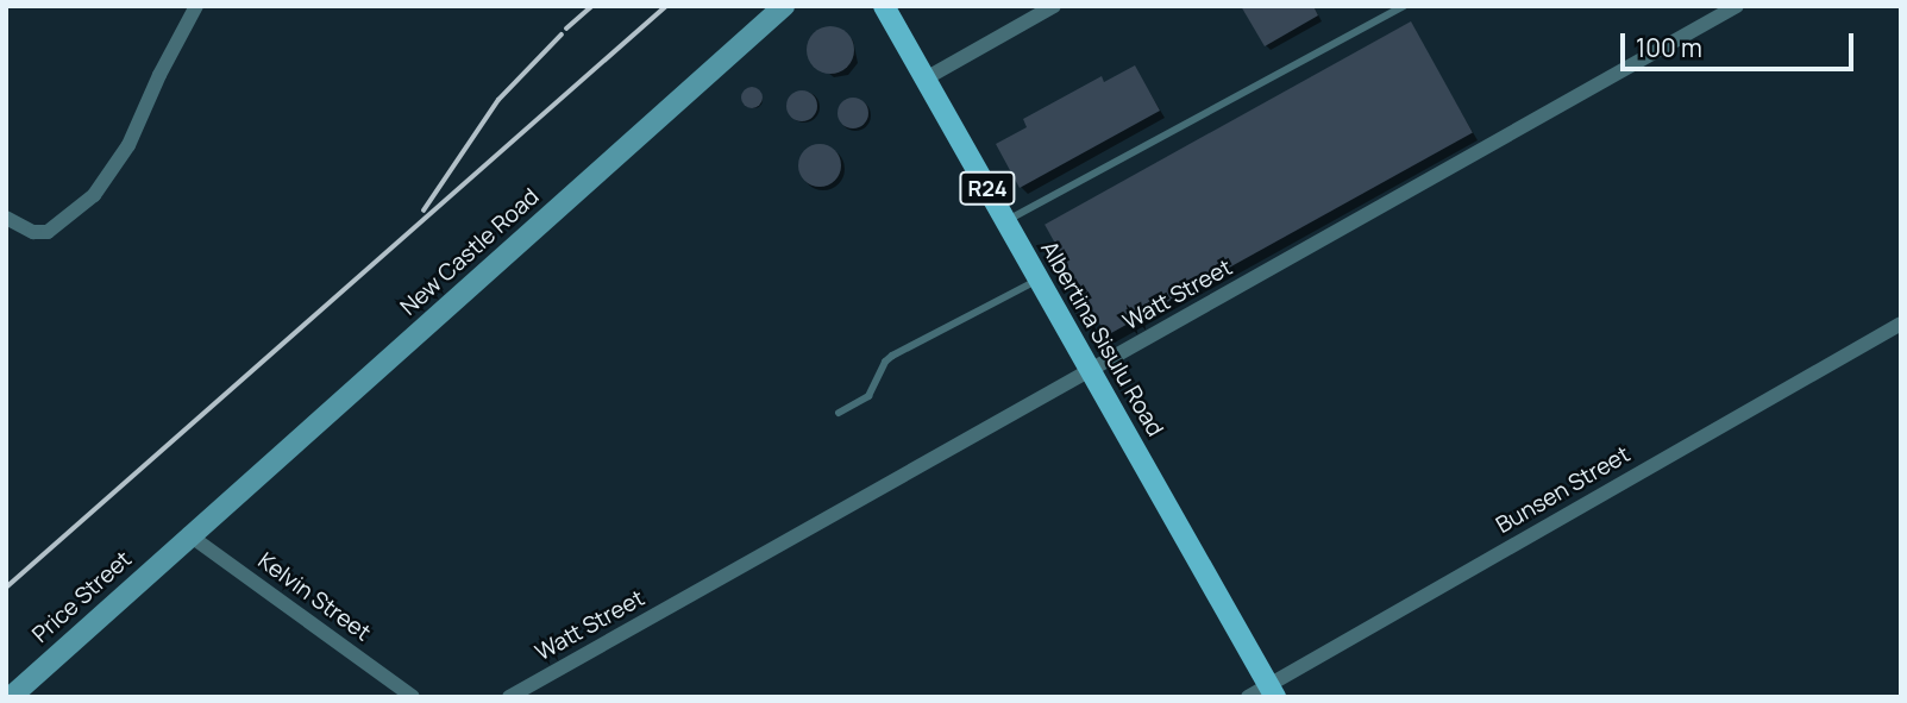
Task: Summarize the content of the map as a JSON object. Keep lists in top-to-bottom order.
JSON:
{
  "streets": {
    "main road": ["R24", "Albertina Sisulu Road"],
    "street": [
      "New Castle Road",
      "Watt Street",
      "Bunsen Street",
      "Price Street",
      "Kelvin Street"
    ]
  },
  "crossings": [
    ["New Castle Road", "Price Street"],
    ["New Castle Road", "Kelvin Street"],
    ["Watt Street", "Albertina Sisulu Road"],
    ["Albertina Sisulu Road", "Bunsen Street"],
    ["Price Street", "Kelvin Street"]
  ],
  "scale_bar": "100 m"
}
